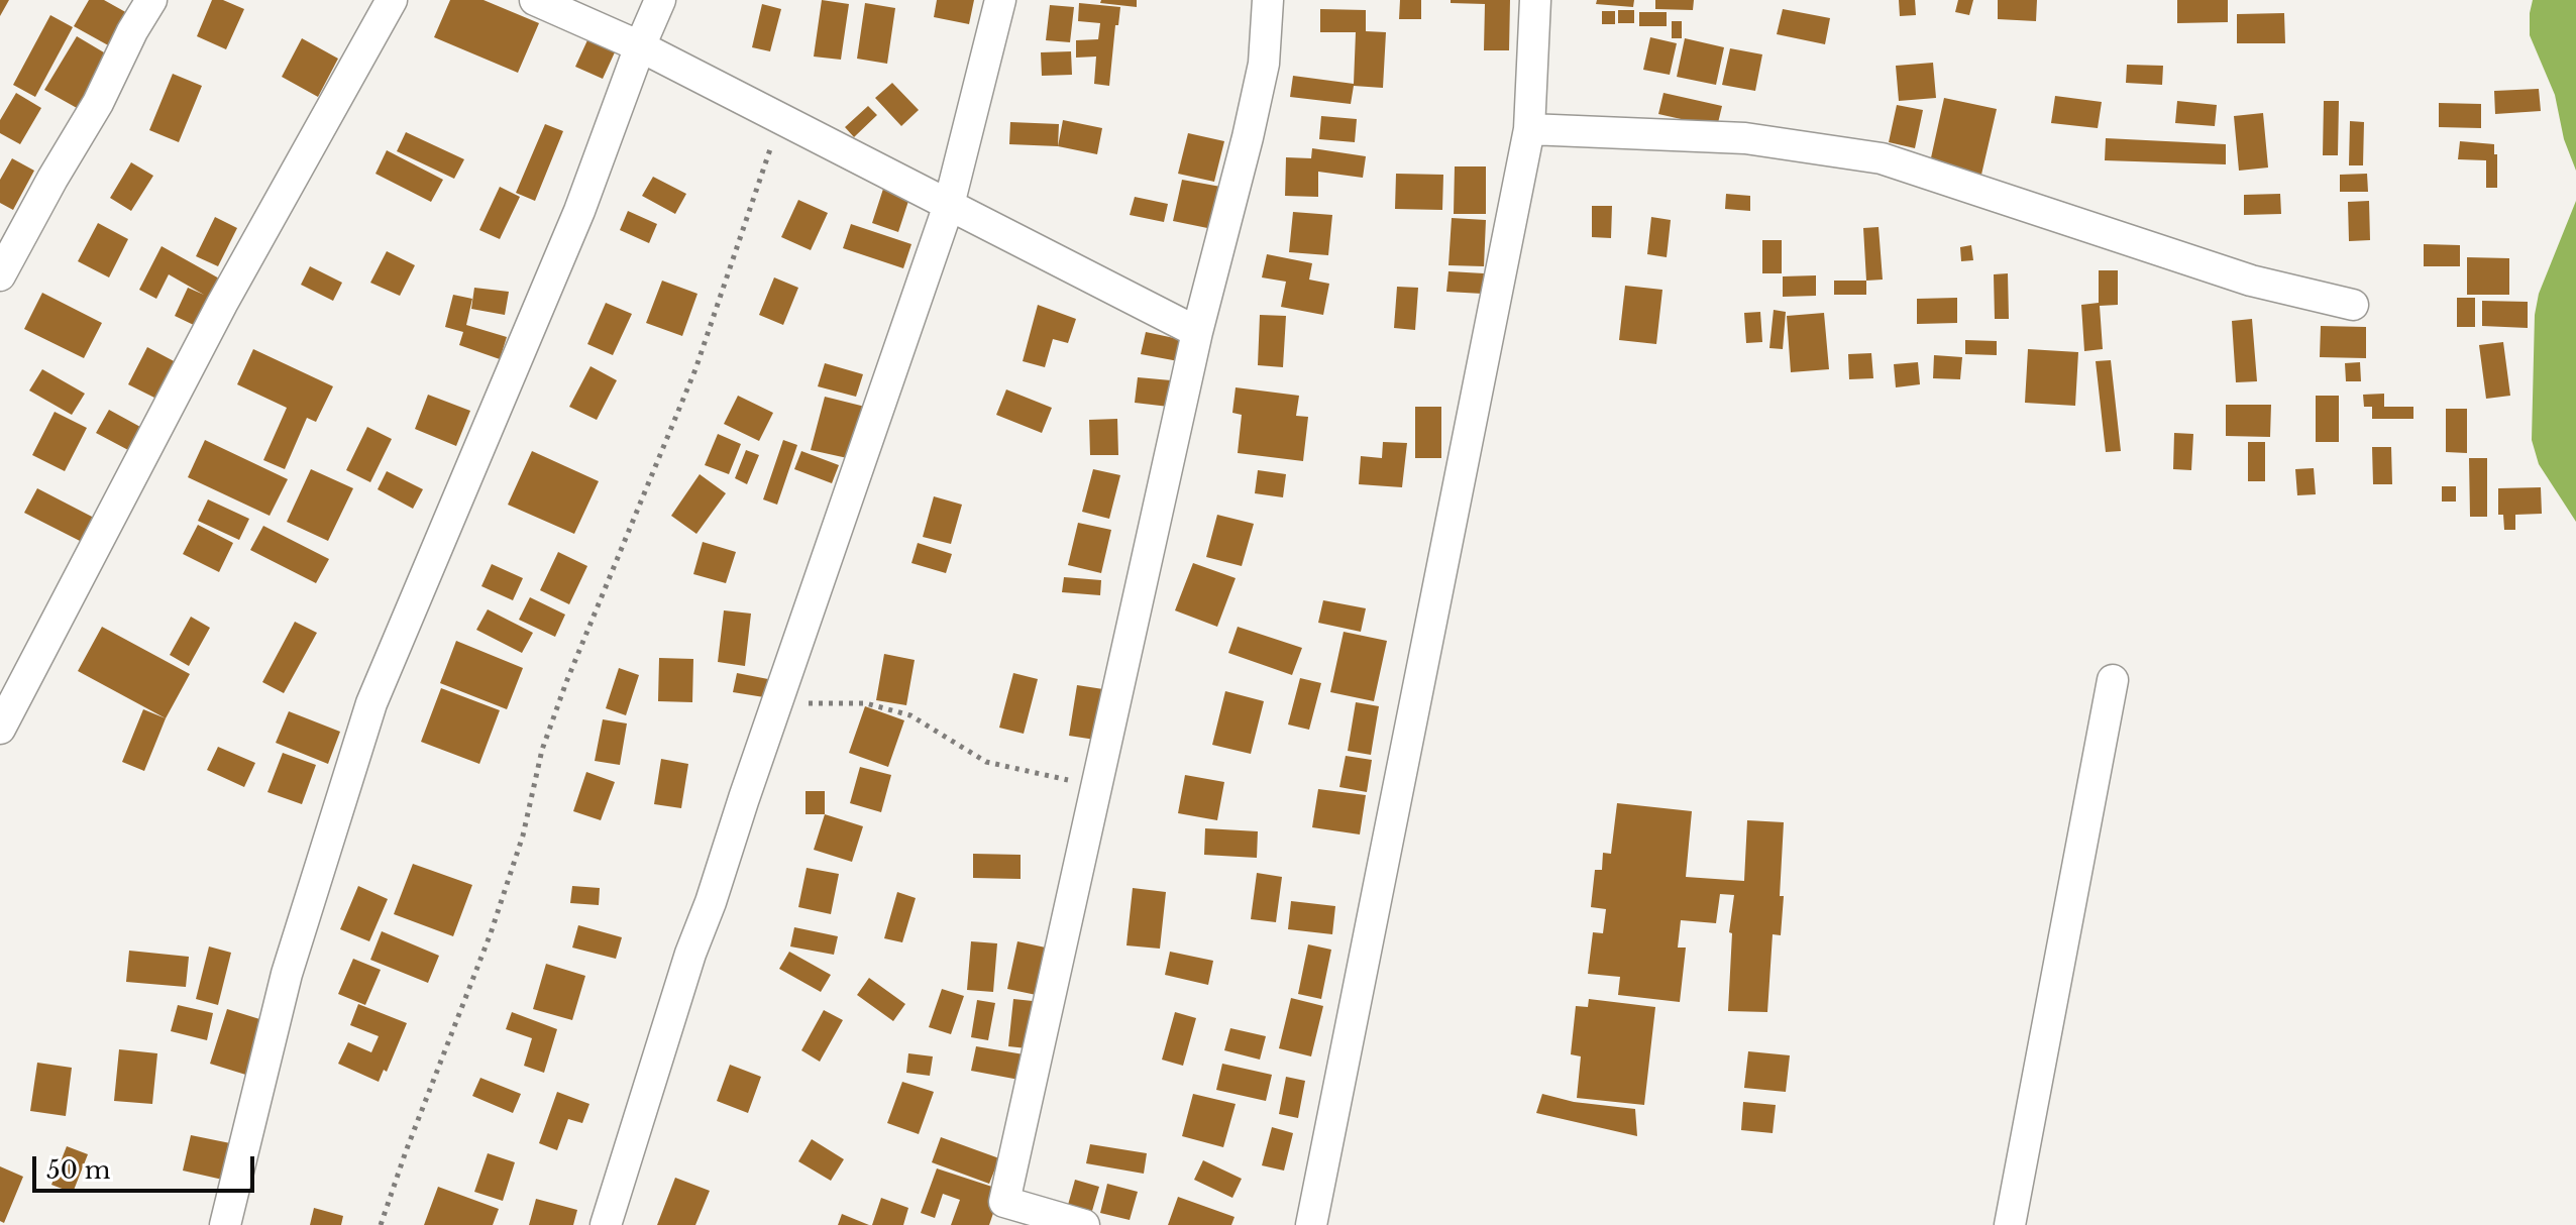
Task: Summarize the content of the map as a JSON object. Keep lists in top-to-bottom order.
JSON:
{
  "scale_bar": "50 m"
}
